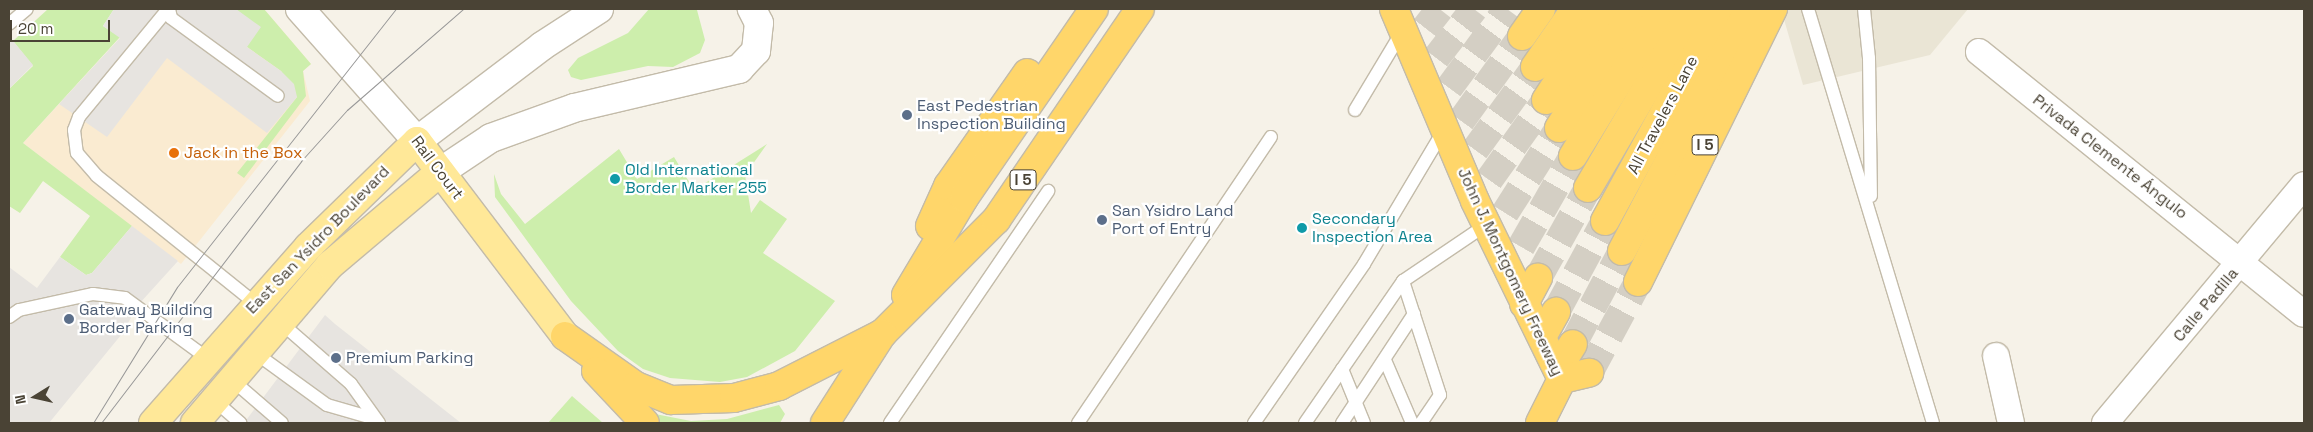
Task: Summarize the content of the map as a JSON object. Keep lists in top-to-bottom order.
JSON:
{
  "streets": {
    "highway": ["All Travelers Lane", "I 5", "John J. Montgomery Freeway"],
    "main road": ["Rail Court", "East San Ysidro Boulevard"],
    "street": ["Privada Clemente Ángulo", "Calle Padilla"]
  },
  "crossings": [
    ["Privada Clemente Ángulo", "Calle Padilla"],
    ["Rail Court", "East San Ysidro Boulevard"]
  ],
  "places": [
    "East Pedestrian Inspection Building",
    "Jack in the Box",
    "Old International Border Marker 255",
    "San Ysidro Land Port of Entry",
    "Secondary Inspection Area",
    "Gateway Building Border Parking",
    "Premium Parking"
  ],
  "scale_bar": "20 m",
  "north": "left"
}
